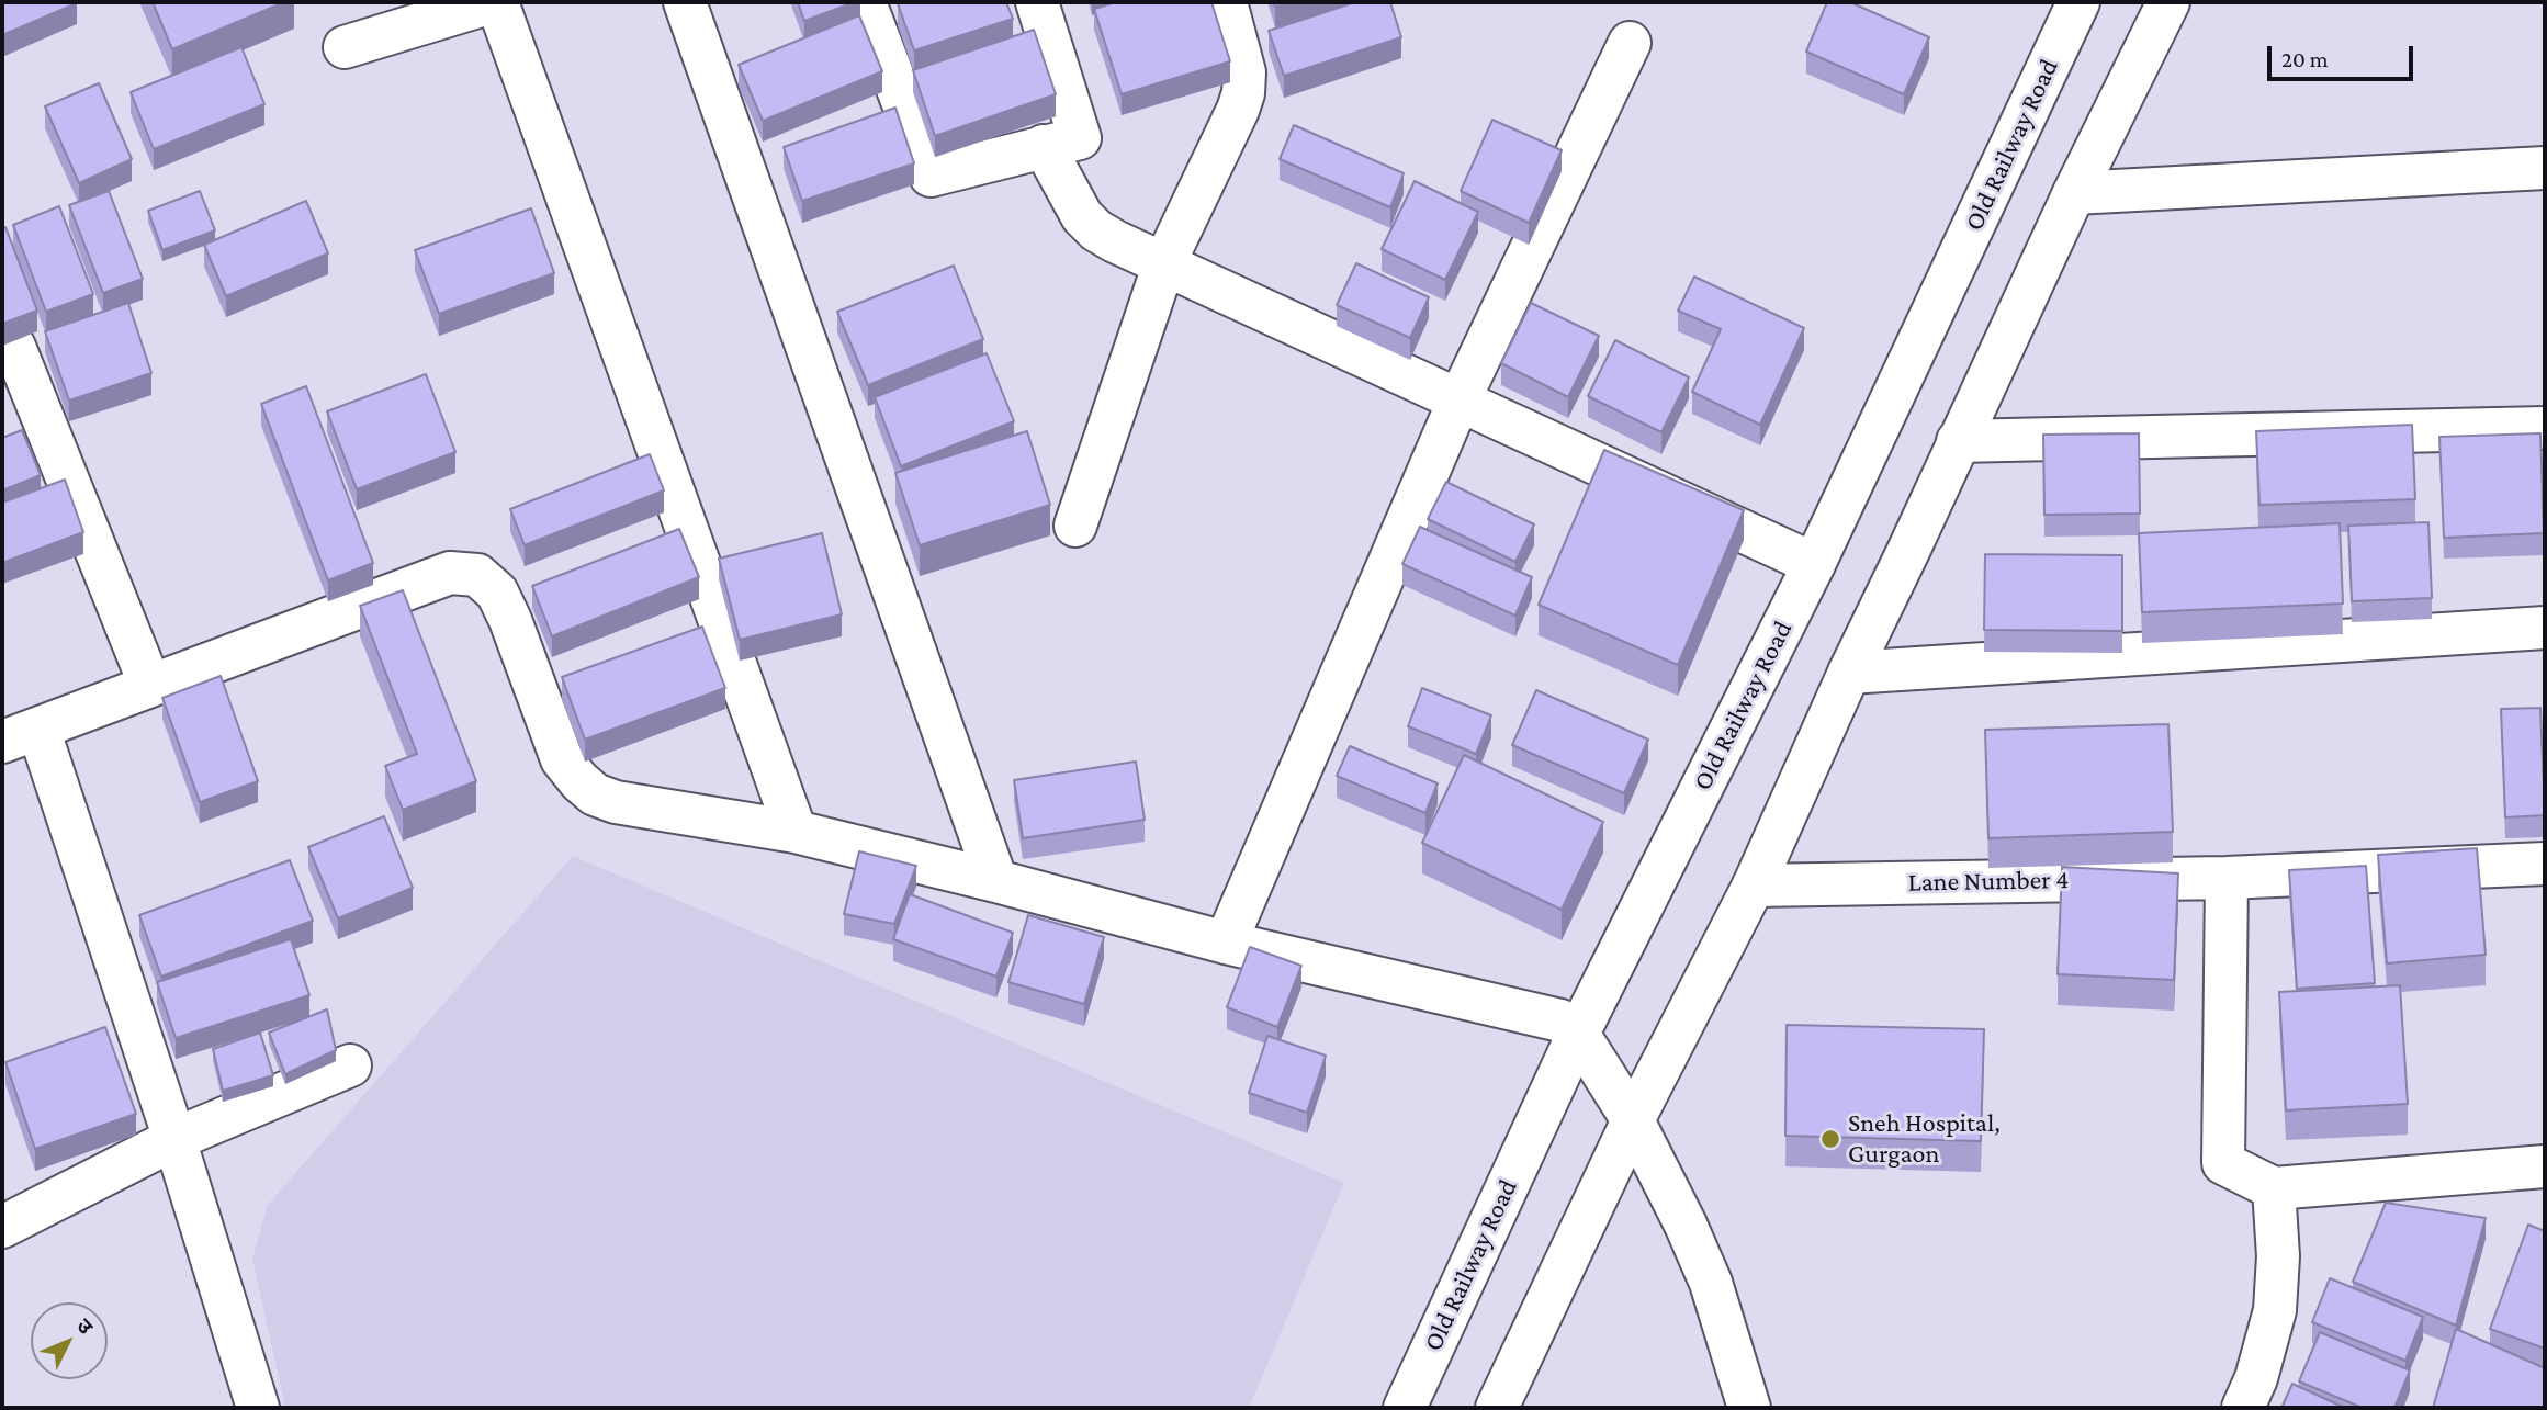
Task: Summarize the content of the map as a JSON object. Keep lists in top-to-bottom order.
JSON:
{
  "streets": {
    "street": ["Old Railway Road", "Lane Number 4"]
  },
  "places": ["Sneh Hospital, Gurgaon"],
  "scale_bar": "20 m",
  "north": "top right"
}
